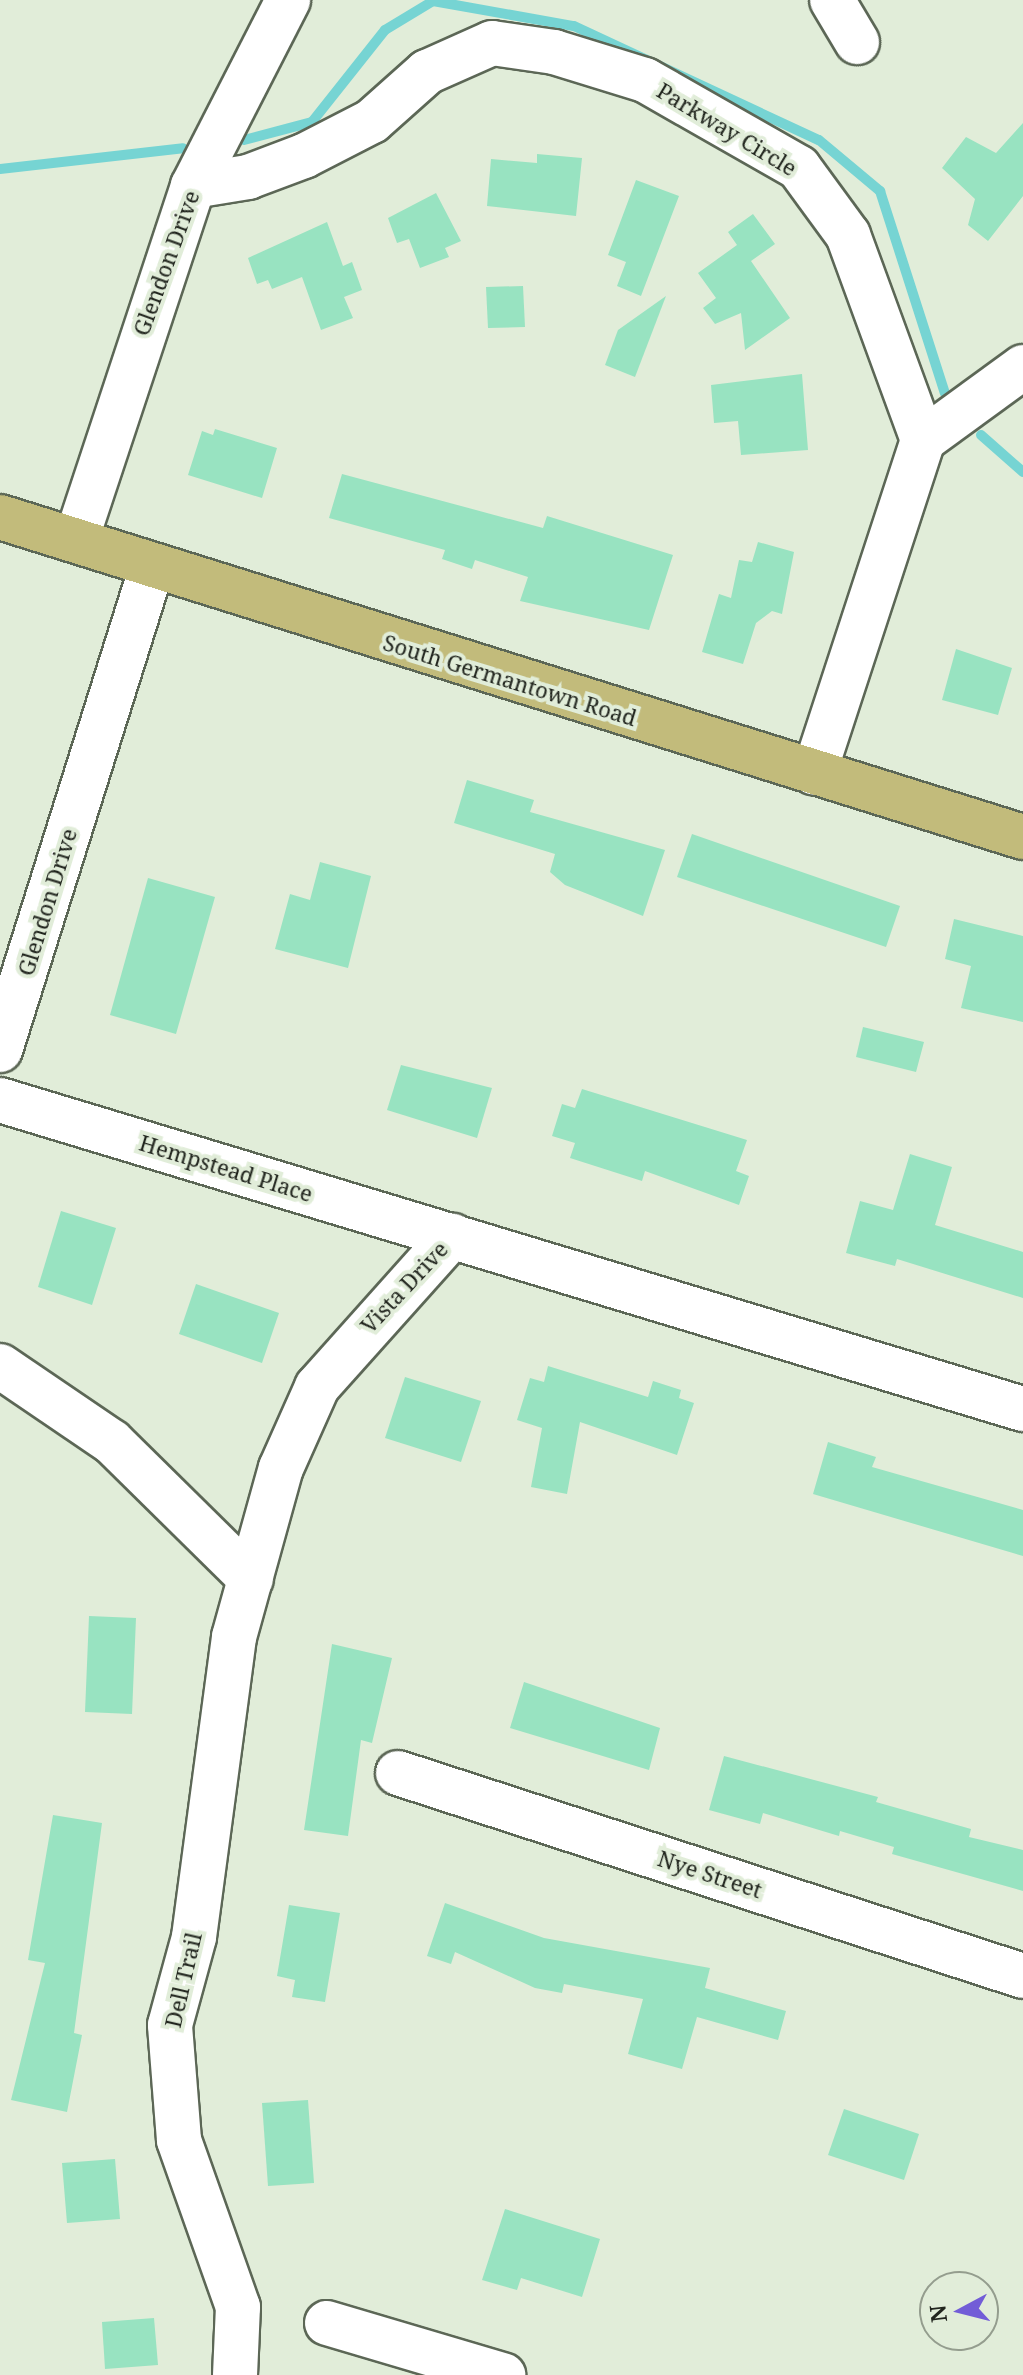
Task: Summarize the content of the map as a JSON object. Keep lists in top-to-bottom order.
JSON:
{
  "streets": {
    "main road": ["South Germantown Road"],
    "street": [
      "Parkway Circle",
      "Glendon Drive",
      "Hempstead Place",
      "Vista Drive",
      "Nye Street",
      "Dell Trail"
    ]
  },
  "crossings": [
    ["Parkway Circle", "Glendon Drive"],
    ["Glendon Drive", "South Germantown Road"],
    ["Hempstead Place", "Vista Drive"],
    ["Vista Drive", "Dell Trail"]
  ],
  "north": "left"
}
